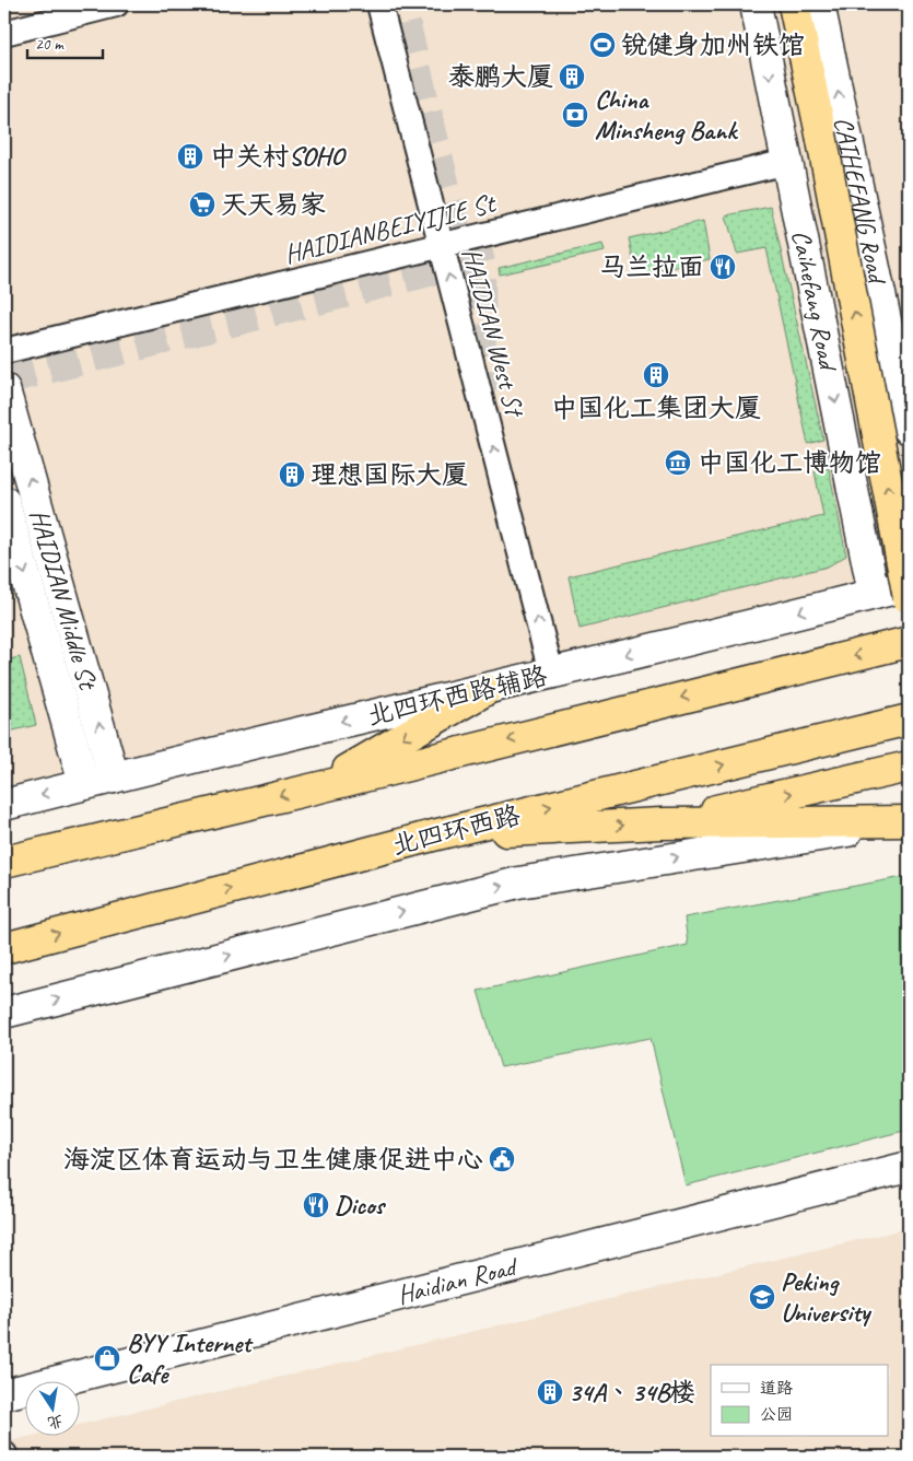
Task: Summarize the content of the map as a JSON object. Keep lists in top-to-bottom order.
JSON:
{
  "streets": {
    "highway": ["北四环西路"],
    "street": [
      "CAIHEFANG Road",
      "HAIDIANBEIYIJIE St",
      "Caihefang Road",
      "HAIDIAN West St",
      "HAIDIAN Middle St",
      "北四环西路辅路",
      "Haidian Road"
    ]
  },
  "crossings": [
    ["HAIDIANBEIYIJIE St", "Caihefang Road"],
    ["HAIDIANBEIYIJIE St", "HAIDIAN West St"],
    ["Caihefang Road", "北四环西路辅路"],
    ["HAIDIAN West St", "北四环西路辅路"],
    ["HAIDIAN Middle St", "北四环西路辅路"]
  ],
  "one_way": ["CAIHEFANG Road", "Caihefang Road", "HAIDIAN West St"],
  "places": {
    "sports": ["锐健身加州铁馆"],
    "building": [
      "泰鹏大厦",
      "中关村SOHO",
      "中国化工集团大厦",
      "理想国际大厦",
      "34A、34B楼"
    ],
    "bank": ["China Minsheng Bank"],
    "supermarket": ["天天易家"],
    "restaurant": ["马兰拉面", "Dicos"],
    "museum": ["中国化工博物馆"],
    "public building": ["海淀区体育运动与卫生健康促进中心"],
    "school or university": ["Peking University"],
    "shop": ["BYY Internet Cafe"]
  },
  "legend": ["道路", "公园"],
  "scale_bar": "20 m",
  "north": "bottom"
}
